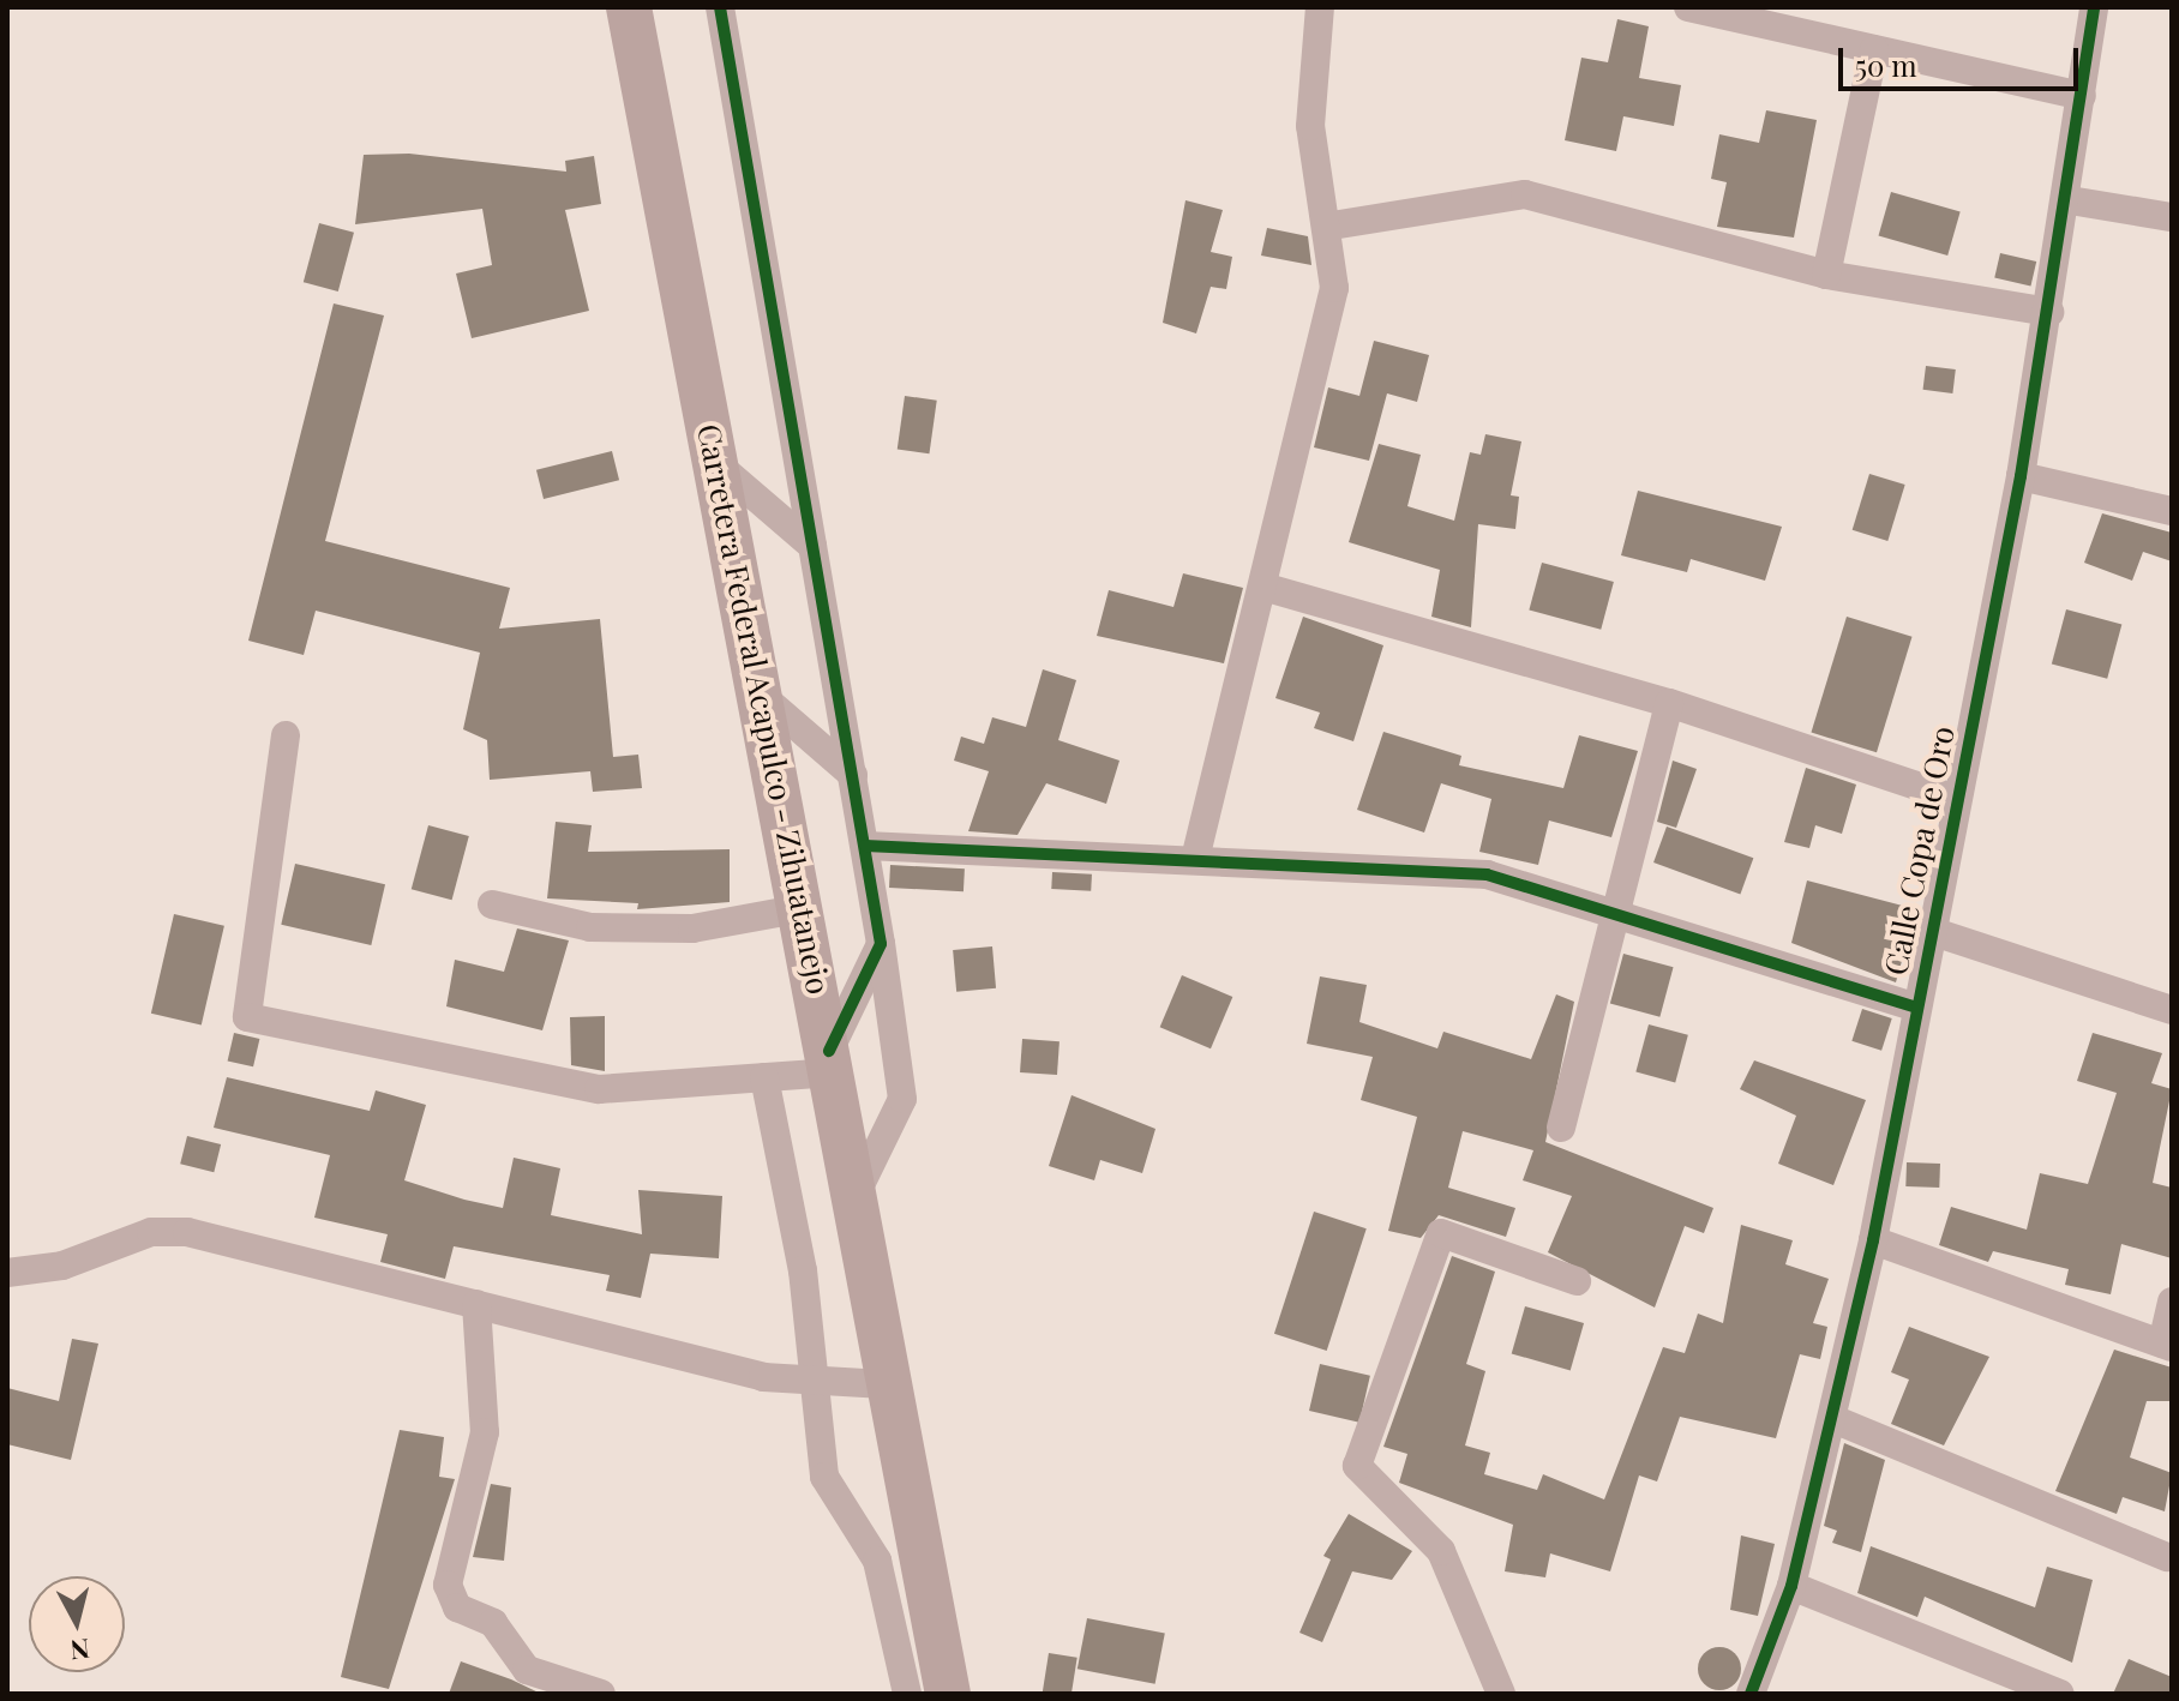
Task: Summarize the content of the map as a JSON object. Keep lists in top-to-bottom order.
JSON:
{
  "streets": {
    "main road": ["Carretera Federal Acapulco - Zihuatanejo"],
    "street": ["Calle Copa de Oro"]
  },
  "scale_bar": "50 m",
  "north": "bottom"
}
